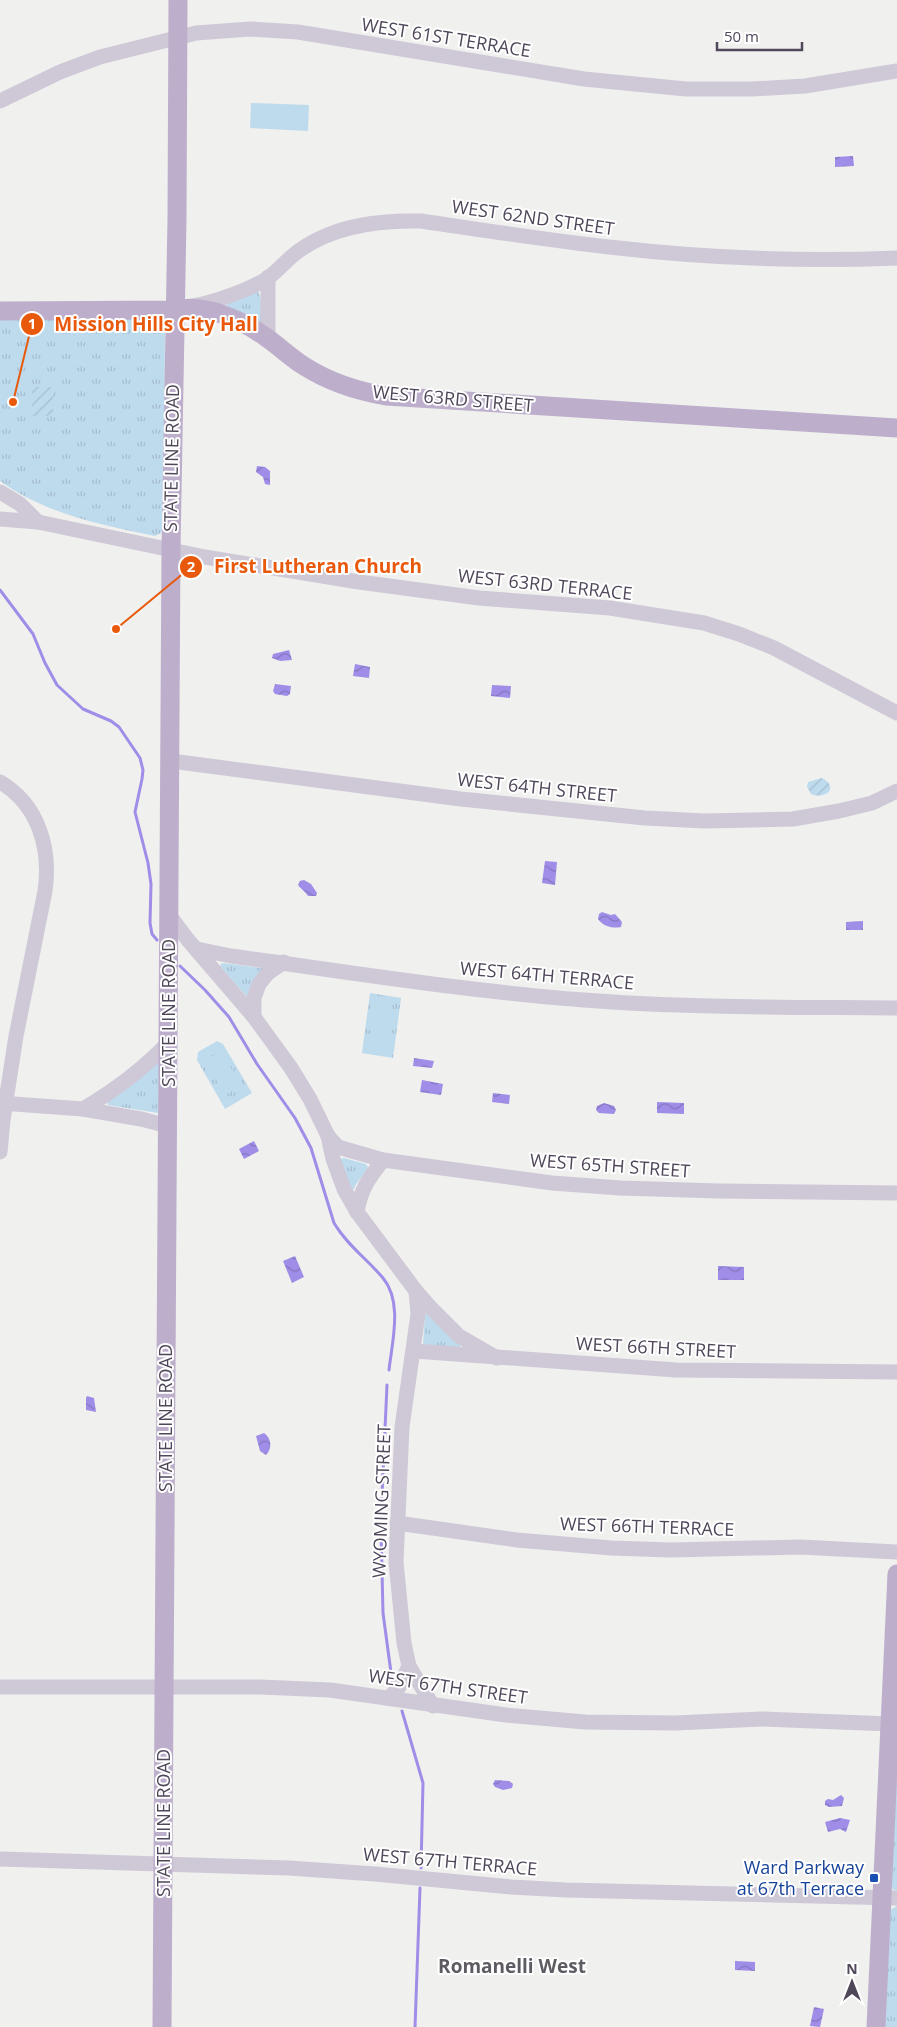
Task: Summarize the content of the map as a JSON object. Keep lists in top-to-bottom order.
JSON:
{
  "streets": {
    "main road": ["WEST 63RD STREET", "STATE LINE ROAD"],
    "street": [
      "WEST 61ST TERRACE",
      "WEST 62ND STREET",
      "WEST 63RD TERRACE",
      "WEST 64TH STREET",
      "WEST 64TH TERRACE",
      "WEST 65TH STREET",
      "WEST 66TH STREET",
      "WYOMING STREET",
      "WEST 66TH TERRACE",
      "WEST 67TH STREET",
      "WEST 67TH TERRACE"
    ]
  },
  "crossings": [
    ["WEST 61ST TERRACE", "STATE LINE ROAD"],
    ["WEST 62ND STREET", "WEST 63RD STREET"],
    ["WEST 62ND STREET", "STATE LINE ROAD"],
    ["WEST 63RD STREET", "STATE LINE ROAD"],
    ["STATE LINE ROAD", "WEST 63RD TERRACE"],
    ["STATE LINE ROAD", "WEST 64TH STREET"],
    ["STATE LINE ROAD", "WEST 67TH STREET"],
    ["STATE LINE ROAD", "WEST 67TH TERRACE"],
    ["WEST 66TH STREET", "WYOMING STREET"],
    ["WYOMING STREET", "WEST 66TH TERRACE"],
    ["WYOMING STREET", "WEST 67TH STREET"]
  ],
  "districts": ["Romanelli West"],
  "places": {
    "other": ["Mission Hills City Hall", "First Lutheran Church"],
    "transit": ["Ward Parkway at 67th Terrace"]
  },
  "scale_bar": "50 m",
  "north": "top"
}
